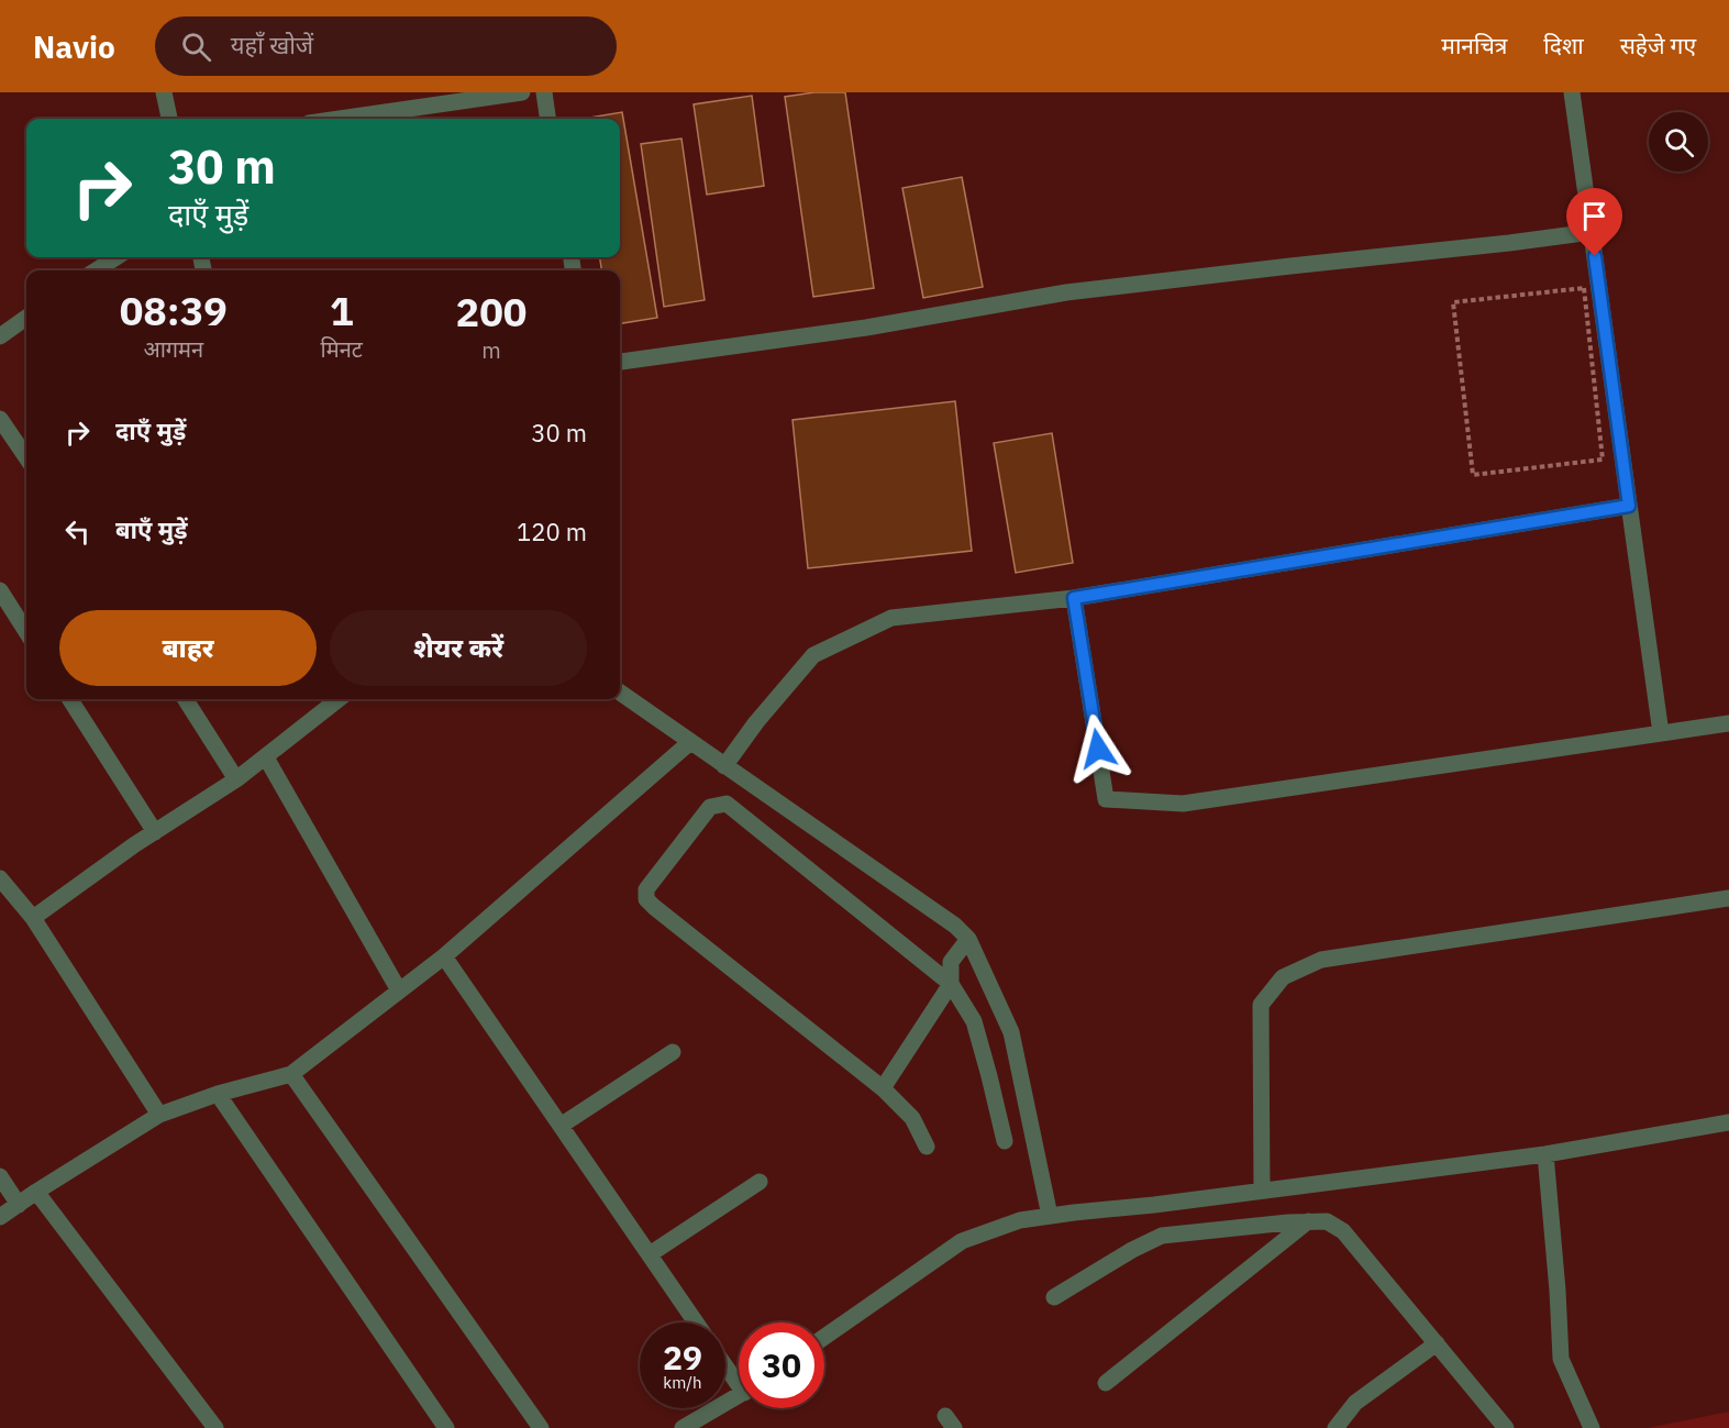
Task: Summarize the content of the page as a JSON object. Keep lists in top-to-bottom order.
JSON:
{
  "page": {
    "header": "Navio",
    "search": "यहाँ खोजें",
    "nav": ["मानचित्र", "दिशा", "सहेजे गए"],
    "turn": ["30 m", "दाएँ मुड़ें"],
    "eta": [
      "08:39",
      "आगमन",
      "1",
      "मिनट",
      "200",
      "m"
    ],
    "list": [
      {
        "name": "दाएँ मुड़ें",
        "value": "30 m"
      },
      {
        "name": "बाएँ मुड़ें",
        "value": "120 m"
      }
    ],
    "buttons": ["बाहर", "शेयर करें"],
    "speed": "29 km/h",
    "limit": "30"
  }
}
